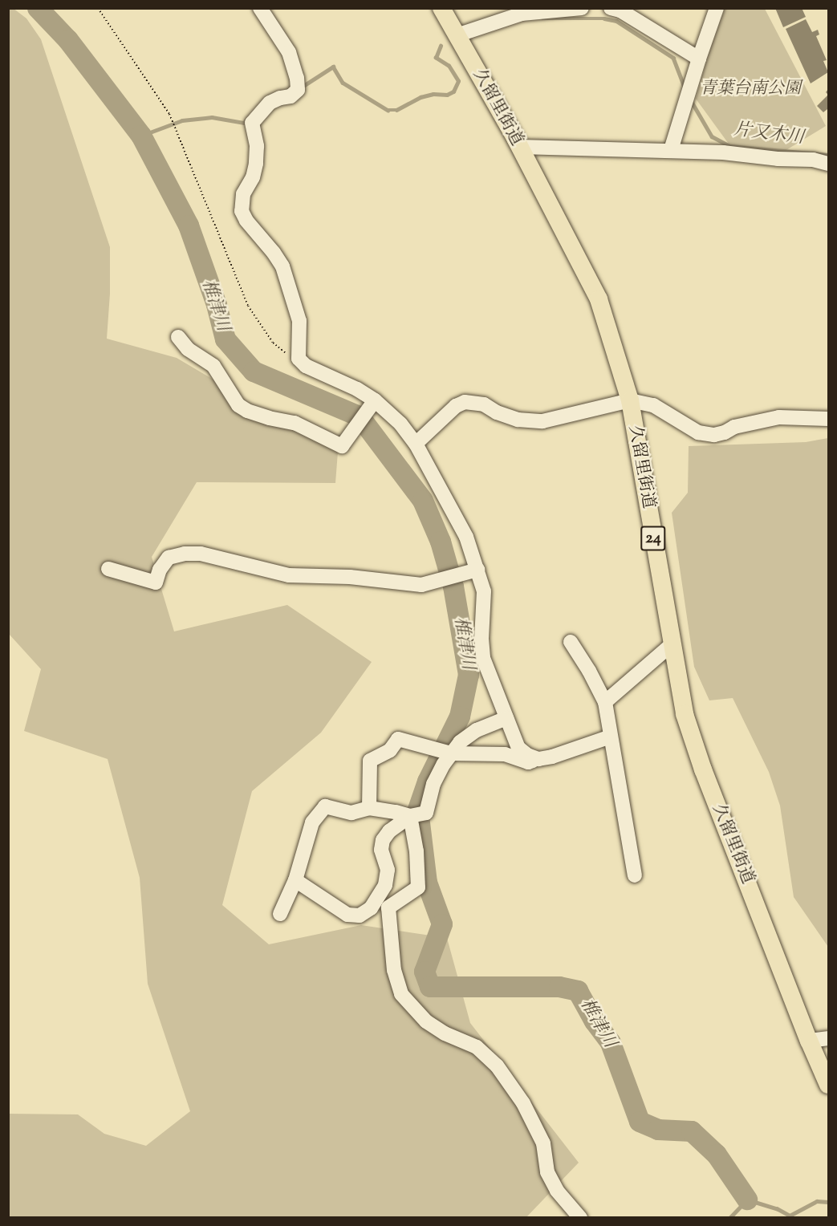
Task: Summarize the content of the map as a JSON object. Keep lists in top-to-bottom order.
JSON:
{
  "streets": {
    "main road": ["久留里街道", "24"]
  },
  "water": ["片又木川", "椎津川"],
  "parks": ["青葉台南公園"]
}
